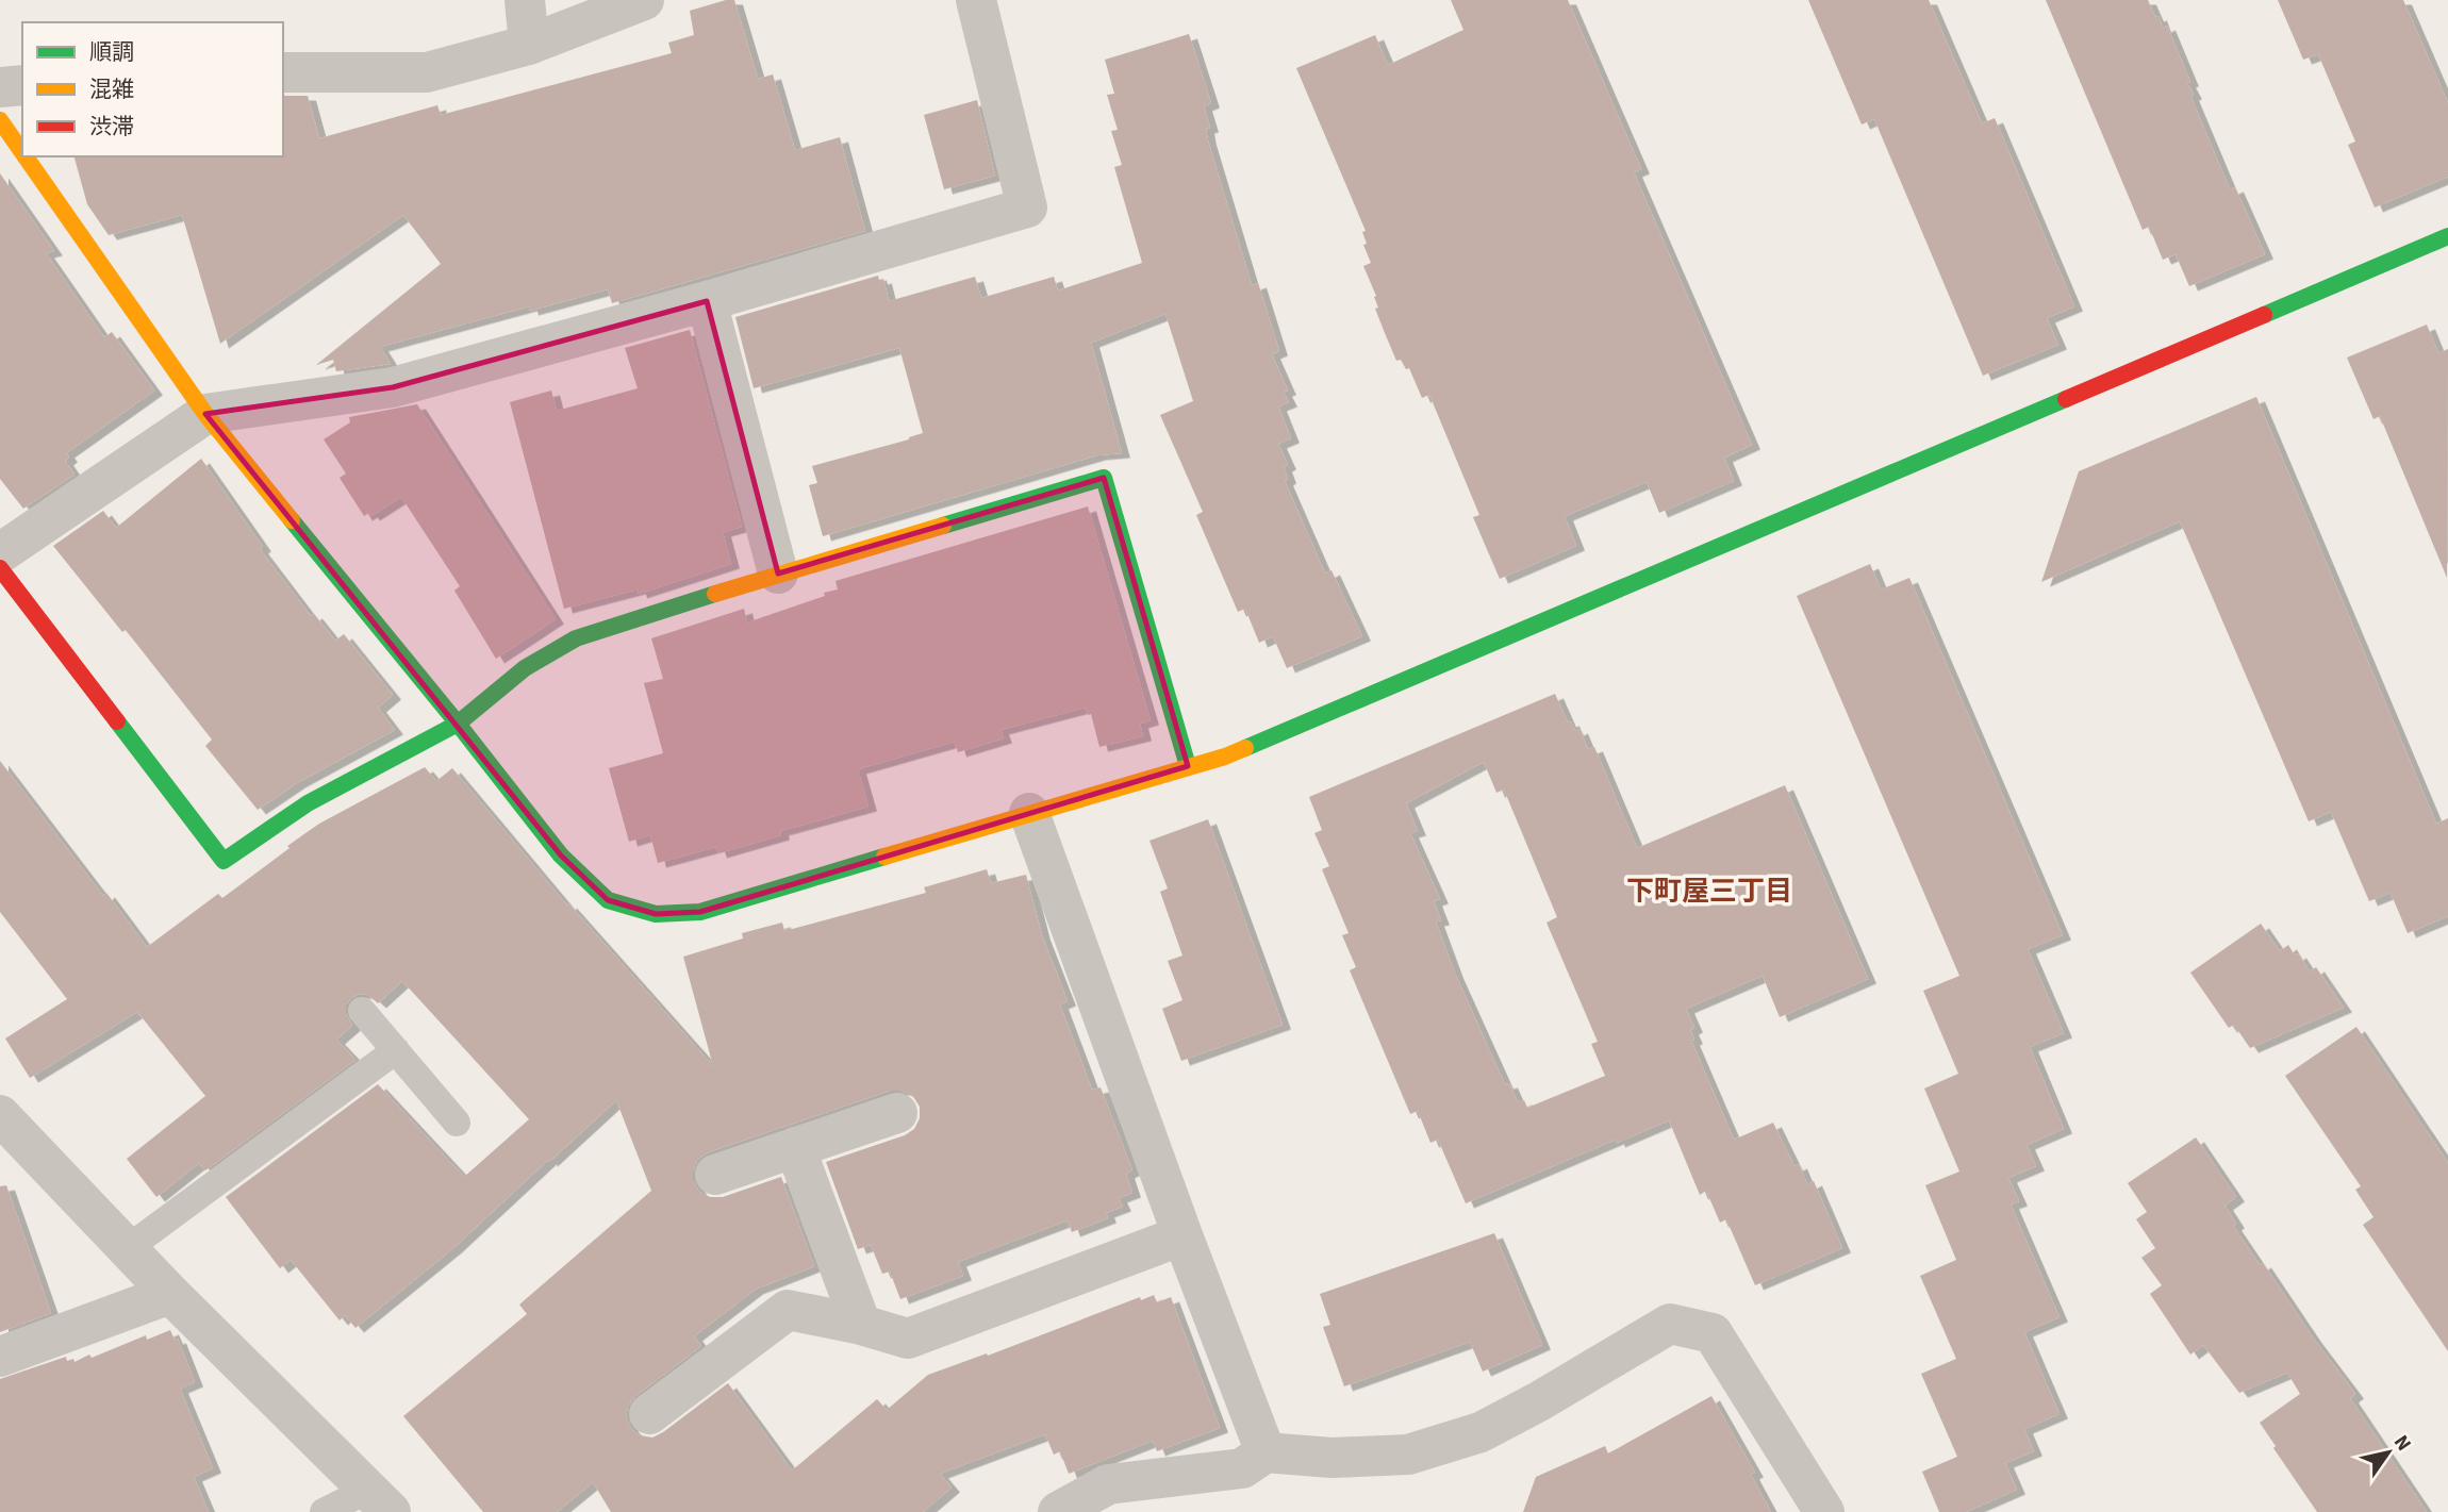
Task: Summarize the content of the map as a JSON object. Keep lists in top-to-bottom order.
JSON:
{
  "districts": ["下町屋三丁目"],
  "legend": ["順調", "混雑", "渋滞"],
  "north": "top right"
}
